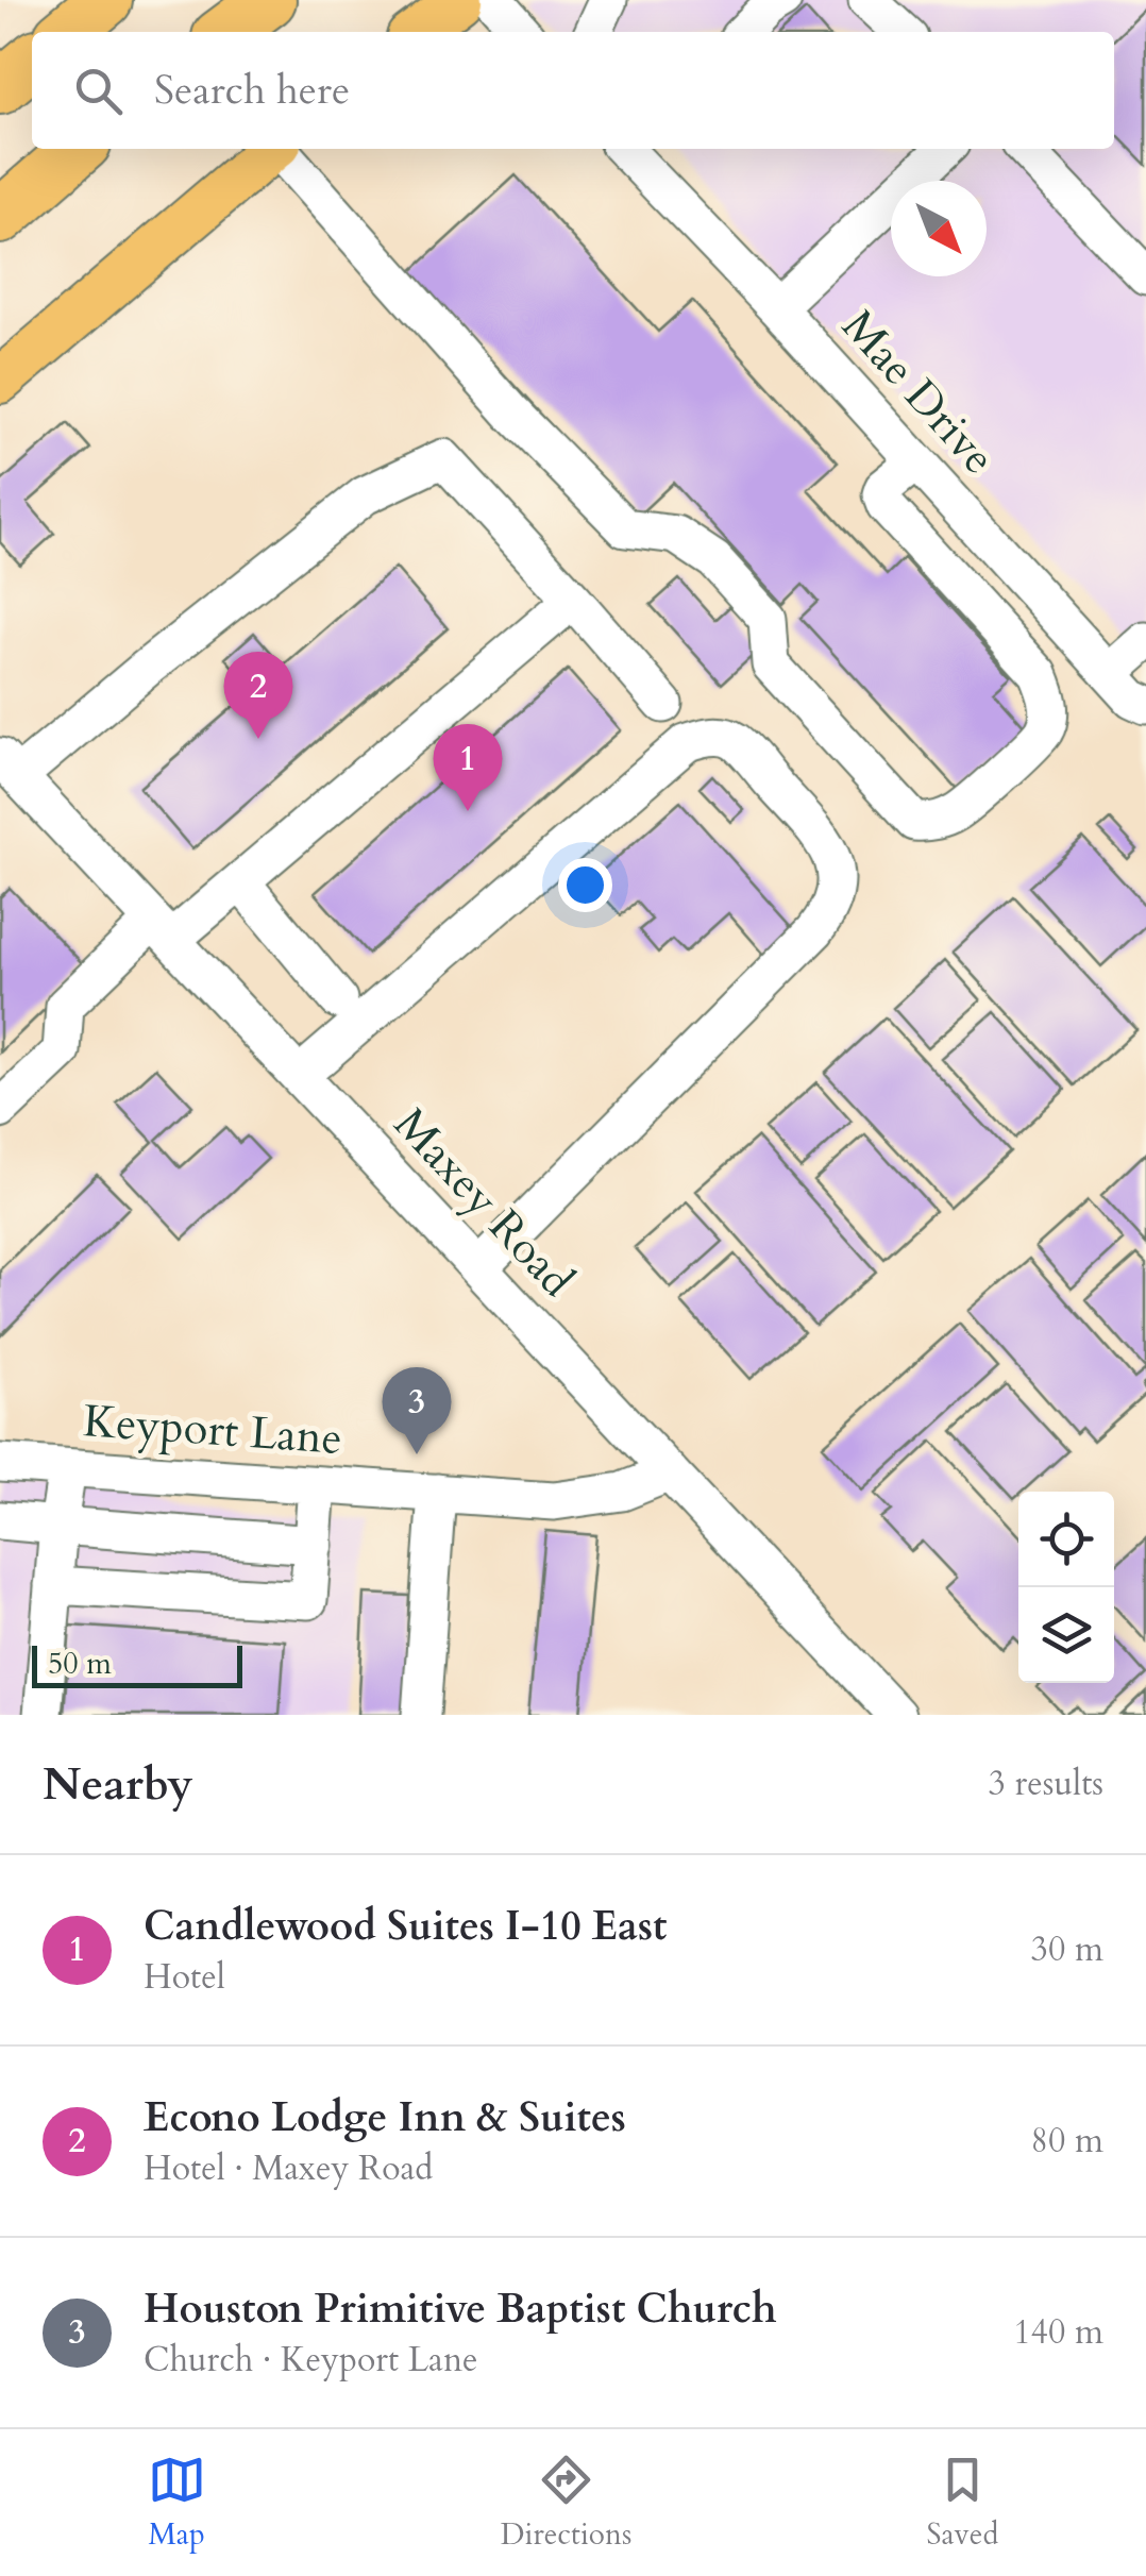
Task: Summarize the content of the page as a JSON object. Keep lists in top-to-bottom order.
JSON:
{
  "streets": {
    "street": ["Mae Drive", "Maxey Road", "Keyport Lane"]
  },
  "crossings": [
    ["Maxey Road", "Keyport Lane"]
  ],
  "scale_bar": "50 m",
  "north": "bottom right",
  "page": {
    "search": "Search here",
    "pins": ["2", "1", "3"],
    "scale": "50 m",
    "heading": ["Nearby", "3 results"],
    "list": [
      {
        "mark": "1",
        "name": "Candlewood Suites I-10 East",
        "note": "Hotel",
        "value": "30 m"
      },
      {
        "mark": "2",
        "name": "Econo Lodge Inn & Suites",
        "note": "Hotel · Maxey Road",
        "value": "80 m"
      },
      {
        "mark": "3",
        "name": "Houston Primitive Baptist Church",
        "note": "Church · Keyport Lane",
        "value": "140 m"
      }
    ],
    "nav": ["Map", "Directions", "Saved"]
  }
}
